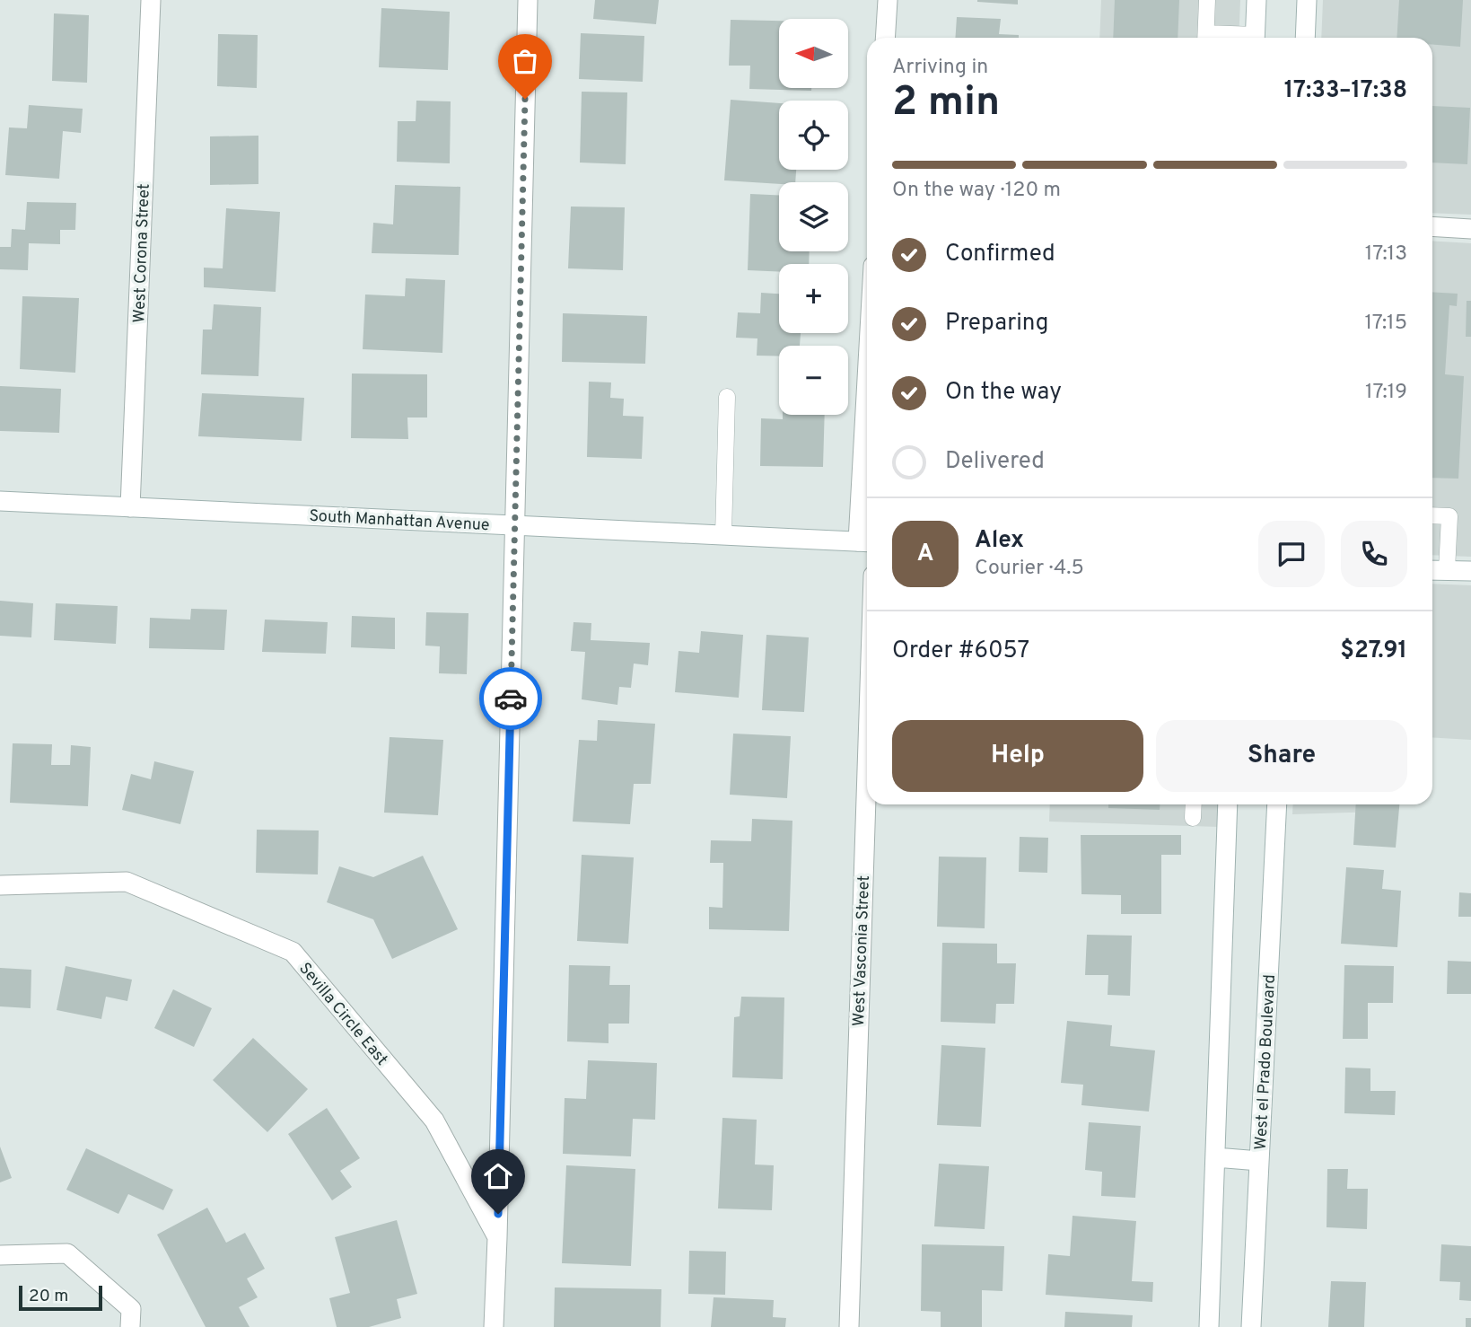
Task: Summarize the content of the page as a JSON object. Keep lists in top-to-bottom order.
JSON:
{
  "streets": {
    "street": [
      "West Corona Street",
      "South Manhattan Avenue",
      "West Vasconia Street",
      "Sevilla Circle East",
      "West el Prado Boulevard"
    ]
  },
  "crossings": [
    ["West Corona Street", "South Manhattan Avenue"]
  ],
  "scale_bar": "20 m",
  "north": "left",
  "page": {
    "map_buttons": ["+", "−"],
    "heading": ["2 min", "Arriving in", "17:33–17:38"],
    "panel": [
      "Alex",
      "Courier · 4.5",
      "Order #6057",
      "$27.91"
    ],
    "bar": "On the way · 120 m",
    "list": [
      ["Confirmed", "17:13"],
      ["Preparing", "17:15"],
      ["On the way", "17:19"],
      "Delivered"
    ],
    "round": "A",
    "buttons": ["Help", "Share"],
    "scale": "20 m"
  }
}
